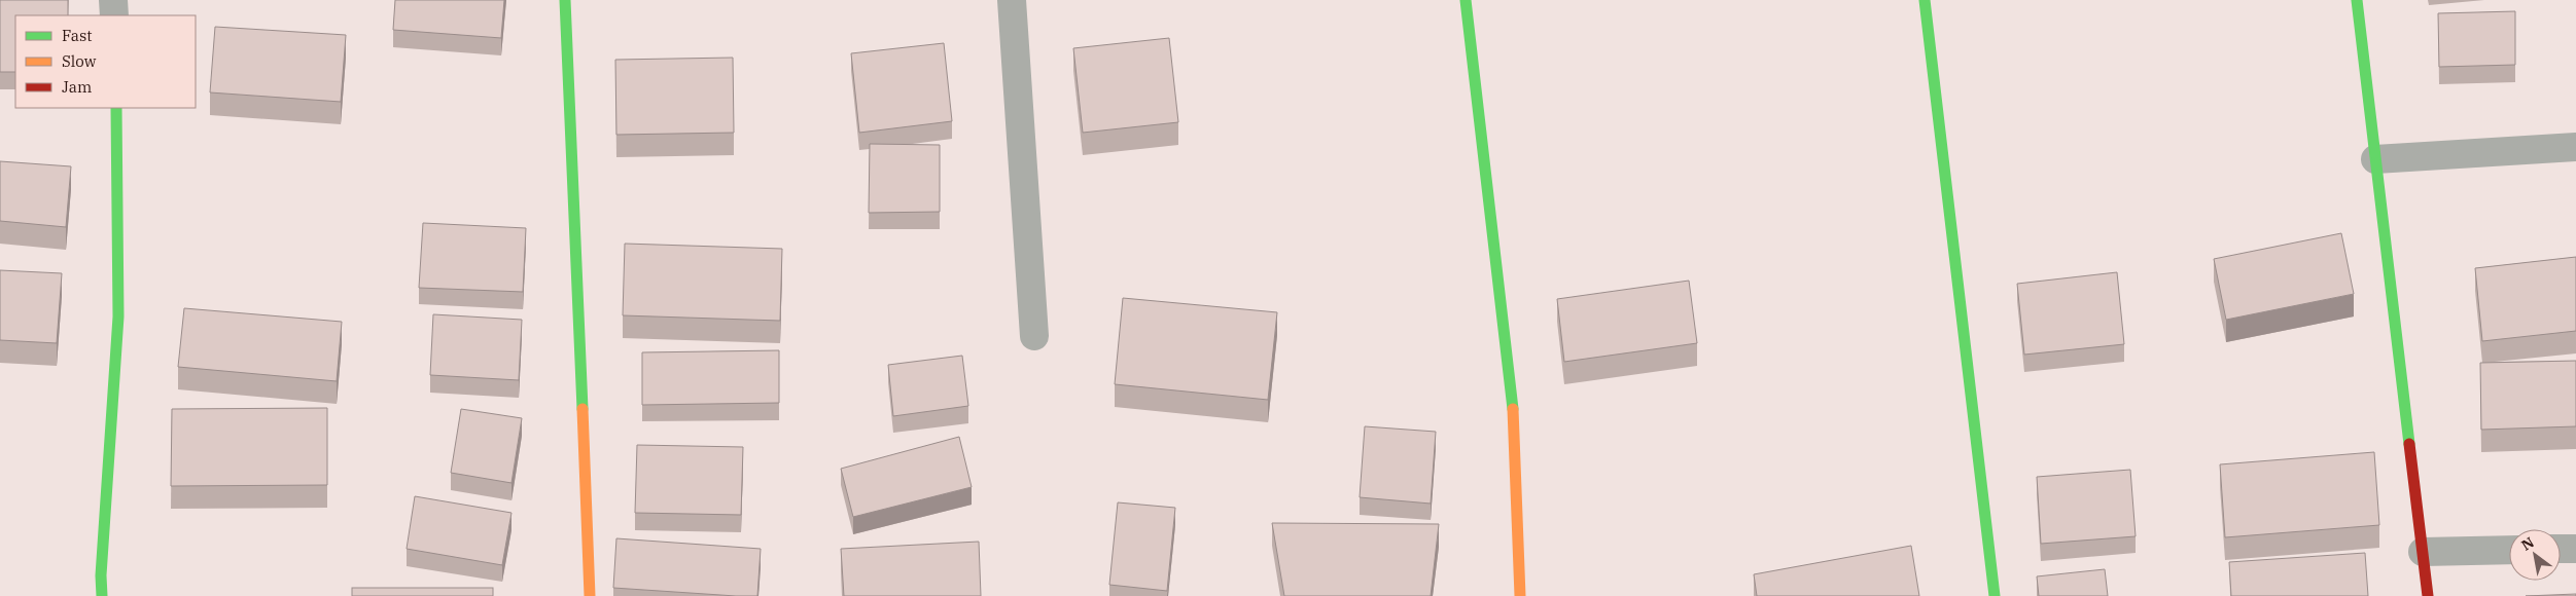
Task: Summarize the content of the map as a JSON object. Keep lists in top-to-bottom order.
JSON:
{
  "legend": ["Fast", "Slow", "Jam"],
  "north": "top left"
}
